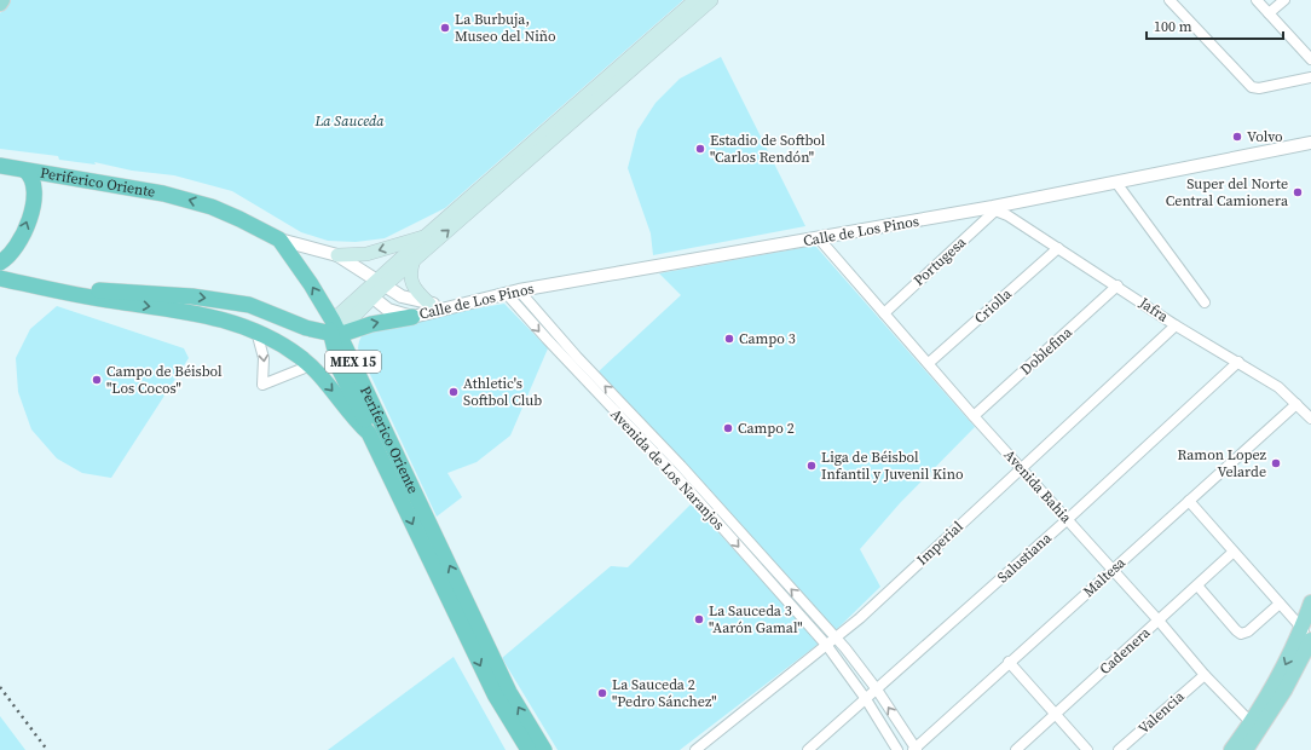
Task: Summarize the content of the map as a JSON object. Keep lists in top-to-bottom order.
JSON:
{
  "streets": {
    "highway": ["Periferico Oriente", "MEX 15"],
    "street": [
      "Calle de Los Pinos",
      "Portugesa",
      "Criolla",
      "Jafra",
      "Doblefina",
      "Avenida de Los Naranjos",
      "Avenida Bahia",
      "Imperial",
      "Salustiana",
      "Maltesa",
      "Cadenera",
      "Valencia"
    ]
  },
  "crossings": [
    ["Calle de Los Pinos", "Portugesa"],
    ["Calle de Los Pinos", "Jafra"],
    ["Calle de Los Pinos", "Avenida de Los Naranjos"],
    ["Calle de Los Pinos", "Avenida Bahia"],
    ["Portugesa", "Jafra"],
    ["Portugesa", "Avenida Bahia"],
    ["Criolla", "Jafra"],
    ["Criolla", "Avenida Bahia"],
    ["Jafra", "Doblefina"],
    ["Jafra", "Imperial"],
    ["Jafra", "Salustiana"],
    ["Jafra", "Maltesa"],
    ["Doblefina", "Avenida Bahia"],
    ["Avenida de Los Naranjos", "Imperial"],
    ["Avenida Bahia", "Imperial"],
    ["Avenida Bahia", "Salustiana"],
    ["Avenida Bahia", "Maltesa"],
    ["Avenida Bahia", "Cadenera"],
    ["Avenida Bahia", "Valencia"]
  ],
  "parks": ["La Sauceda"],
  "places": [
    "La Burbuja, Museo del Niño",
    "Volvo",
    "Estadio de Softbol \"Carlos Rendón\"",
    "Super del Norte Central Camionera",
    "Campo 3",
    "Campo de Béisbol \"Los Cocos\"",
    "Athletic's Softbol Club",
    "Campo 2",
    "Ramon Lopez Velarde",
    "Liga de Béisbol Infantil y Juvenil Kino",
    "La Sauceda 3 \"Aarón Gamal\"",
    "La Sauceda 2 \"Pedro Sánchez\""
  ],
  "scale_bar": "100 m"
}
